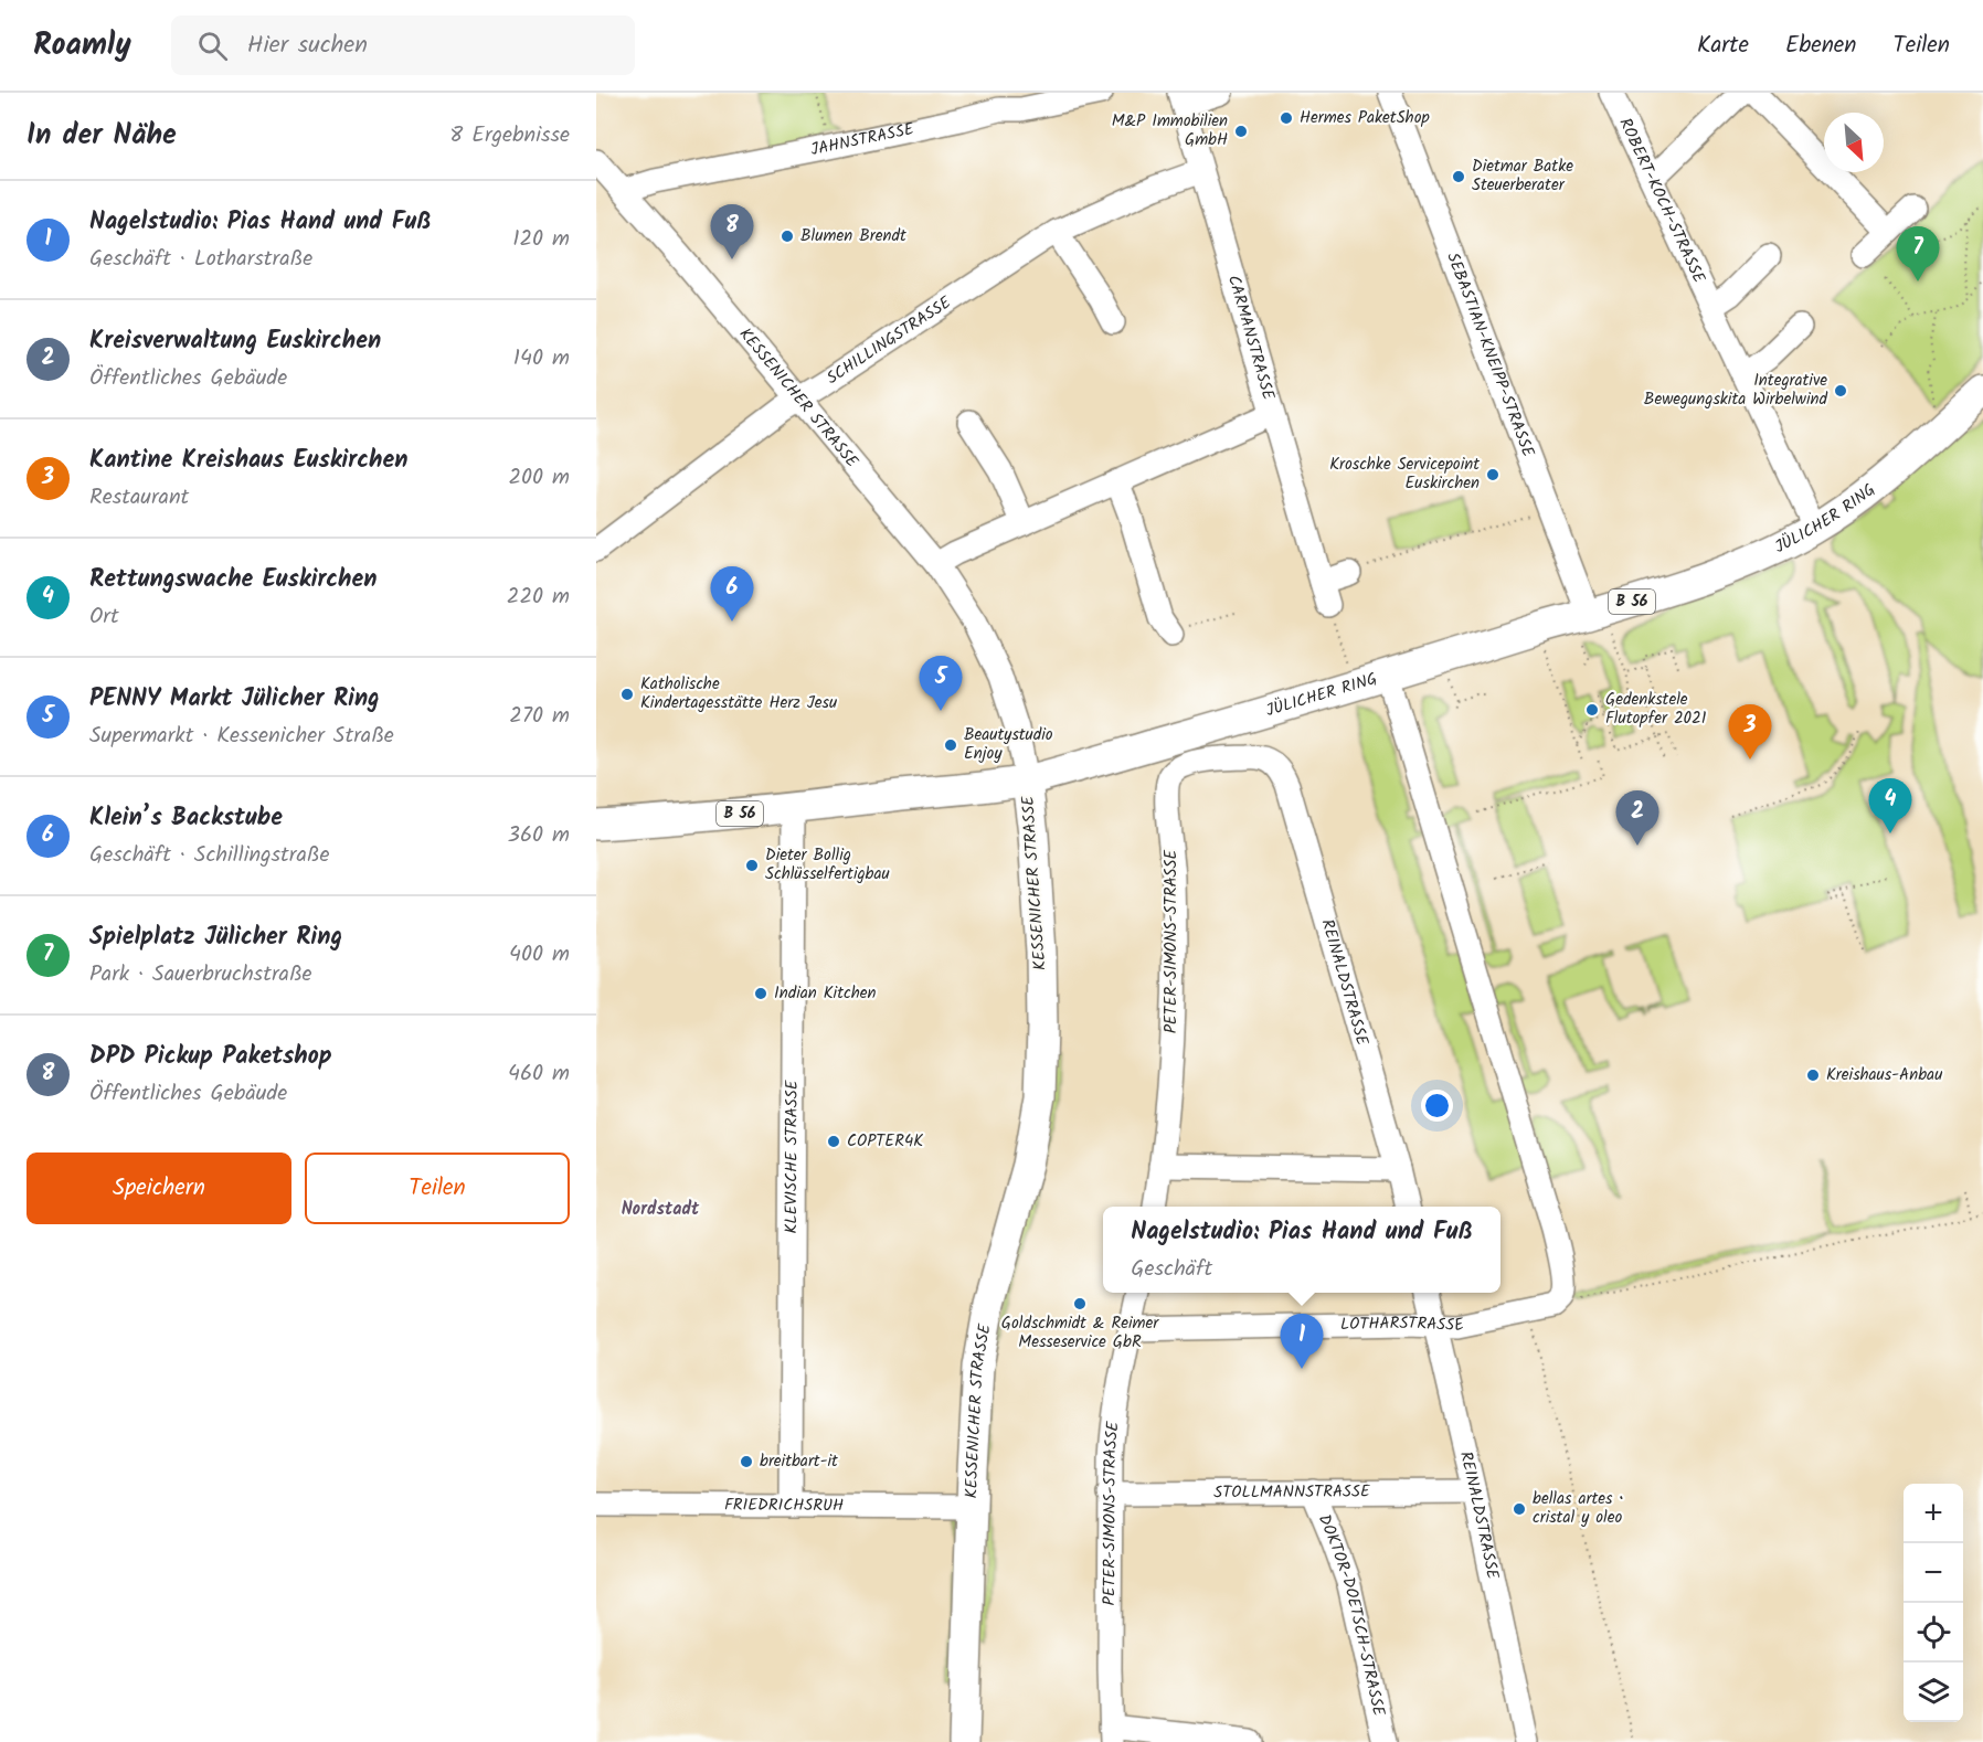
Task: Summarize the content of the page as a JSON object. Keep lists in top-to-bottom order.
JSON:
{
  "streets": {
    "main road": ["KESSENICHER STRASSE", "JÜLICHER RING", "B 56"],
    "street": [
      "JAHNSTRASSE",
      "ROBERT-KOCH-STRASSE",
      "CARMANSTRASSE",
      "SCHILLINGSTRASSE",
      "SEBASTIAN-KNEIPP-STRASSE",
      "PETER-SIMONS-STRASSE",
      "REINALDSTRASSE",
      "KLEVISCHE STRASSE",
      "LOTHARSTRASSE",
      "STOLLMANNSTRASSE",
      "FRIEDRICHSRUH",
      "DOKTOR-DOETSCH-STRASSE"
    ]
  },
  "crossings": [
    ["JAHNSTRASSE", "KESSENICHER STRASSE"],
    ["ROBERT-KOCH-STRASSE", "JÜLICHER RING"],
    ["CARMANSTRASSE", "SCHILLINGSTRASSE"],
    ["SCHILLINGSTRASSE", "KESSENICHER STRASSE"],
    ["SEBASTIAN-KNEIPP-STRASSE", "JÜLICHER RING"],
    ["KESSENICHER STRASSE", "JÜLICHER RING"],
    ["KESSENICHER STRASSE", "FRIEDRICHSRUH"],
    ["JÜLICHER RING", "KLEVISCHE STRASSE"],
    ["PETER-SIMONS-STRASSE", "REINALDSTRASSE"],
    ["PETER-SIMONS-STRASSE", "LOTHARSTRASSE"],
    ["PETER-SIMONS-STRASSE", "STOLLMANNSTRASSE"],
    ["REINALDSTRASSE", "LOTHARSTRASSE"],
    ["REINALDSTRASSE", "STOLLMANNSTRASSE"],
    ["KLEVISCHE STRASSE", "FRIEDRICHSRUH"],
    ["STOLLMANNSTRASSE", "DOKTOR-DOETSCH-STRASSE"]
  ],
  "districts": ["Nordstadt"],
  "places": [
    "Hermes PaketShop",
    "M&P Immobilien GmbH",
    "Dietmar Batke Steuerberater",
    "Blumen Brendt",
    "Integrative Bewegungskita Wirbelwind",
    "Kroschke Servicepoint Euskirchen",
    "Katholische Kindertagesstätte Herz Jesu",
    "Gedenkstele Flutopfer 2021",
    "Beautystudio Enjoy",
    "Dieter Bollig Schlüsselfertigbau",
    "Indian Kitchen",
    "Kreishaus-Anbau",
    "COPTER4K",
    "Goldschmidt & Reimer Messeservice GbR",
    "breitbart-it",
    "bellas artes • cristal y oleo"
  ],
  "north": "bottom right",
  "page": {
    "header": "Roamly",
    "search": "Hier suchen",
    "nav": ["Karte", "Ebenen", "Teilen"],
    "heading": ["In der Nähe", "8 Ergebnisse"],
    "list": [
      {
        "mark": "1",
        "name": "Nagelstudio: Pias Hand und Fuß",
        "note": "Geschäft · Lotharstraße",
        "value": "120 m"
      },
      {
        "mark": "2",
        "name": "Kreisverwaltung Euskirchen",
        "note": "Öffentliches Gebäude",
        "value": "140 m"
      },
      {
        "mark": "3",
        "name": "Kantine Kreishaus Euskirchen",
        "note": "Restaurant",
        "value": "200 m"
      },
      {
        "mark": "4",
        "name": "Rettungswache Euskirchen",
        "note": "Ort",
        "value": "220 m"
      },
      {
        "mark": "5",
        "name": "PENNY Markt Jülicher Ring",
        "note": "Supermarkt · Kessenicher Straße",
        "value": "270 m"
      },
      {
        "mark": "6",
        "name": "Klein’s Backstube",
        "note": "Geschäft · Schillingstraße",
        "value": "360 m"
      },
      {
        "mark": "7",
        "name": "Spielplatz Jülicher Ring",
        "note": "Park · Sauerbruchstraße",
        "value": "400 m"
      },
      {
        "mark": "8",
        "name": "DPD Pickup Paketshop",
        "note": "Öffentliches Gebäude",
        "value": "460 m"
      }
    ],
    "pins": [
      "8",
      "7",
      "6",
      "5",
      "3",
      "4",
      "2",
      "1"
    ],
    "buttons": ["Speichern", "Teilen"],
    "popup": ["Nagelstudio: Pias Hand und Fuß", "Geschäft"],
    "map_buttons": ["+", "−"]
  }
}
